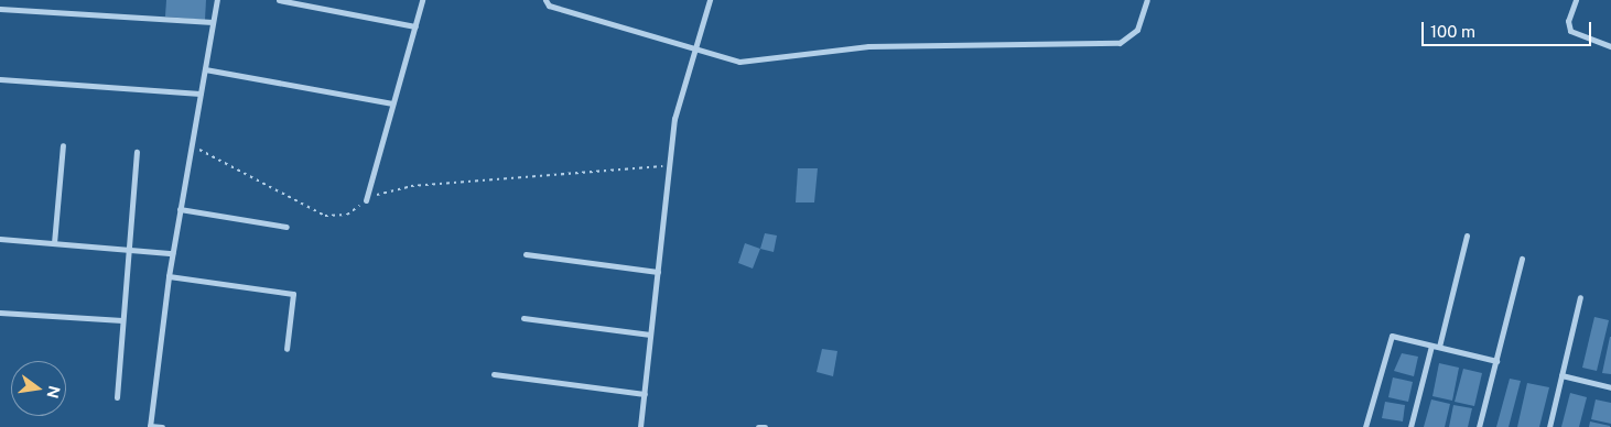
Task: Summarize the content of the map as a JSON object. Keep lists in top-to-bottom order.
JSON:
{
  "scale_bar": "100 m",
  "north": "right"
}
